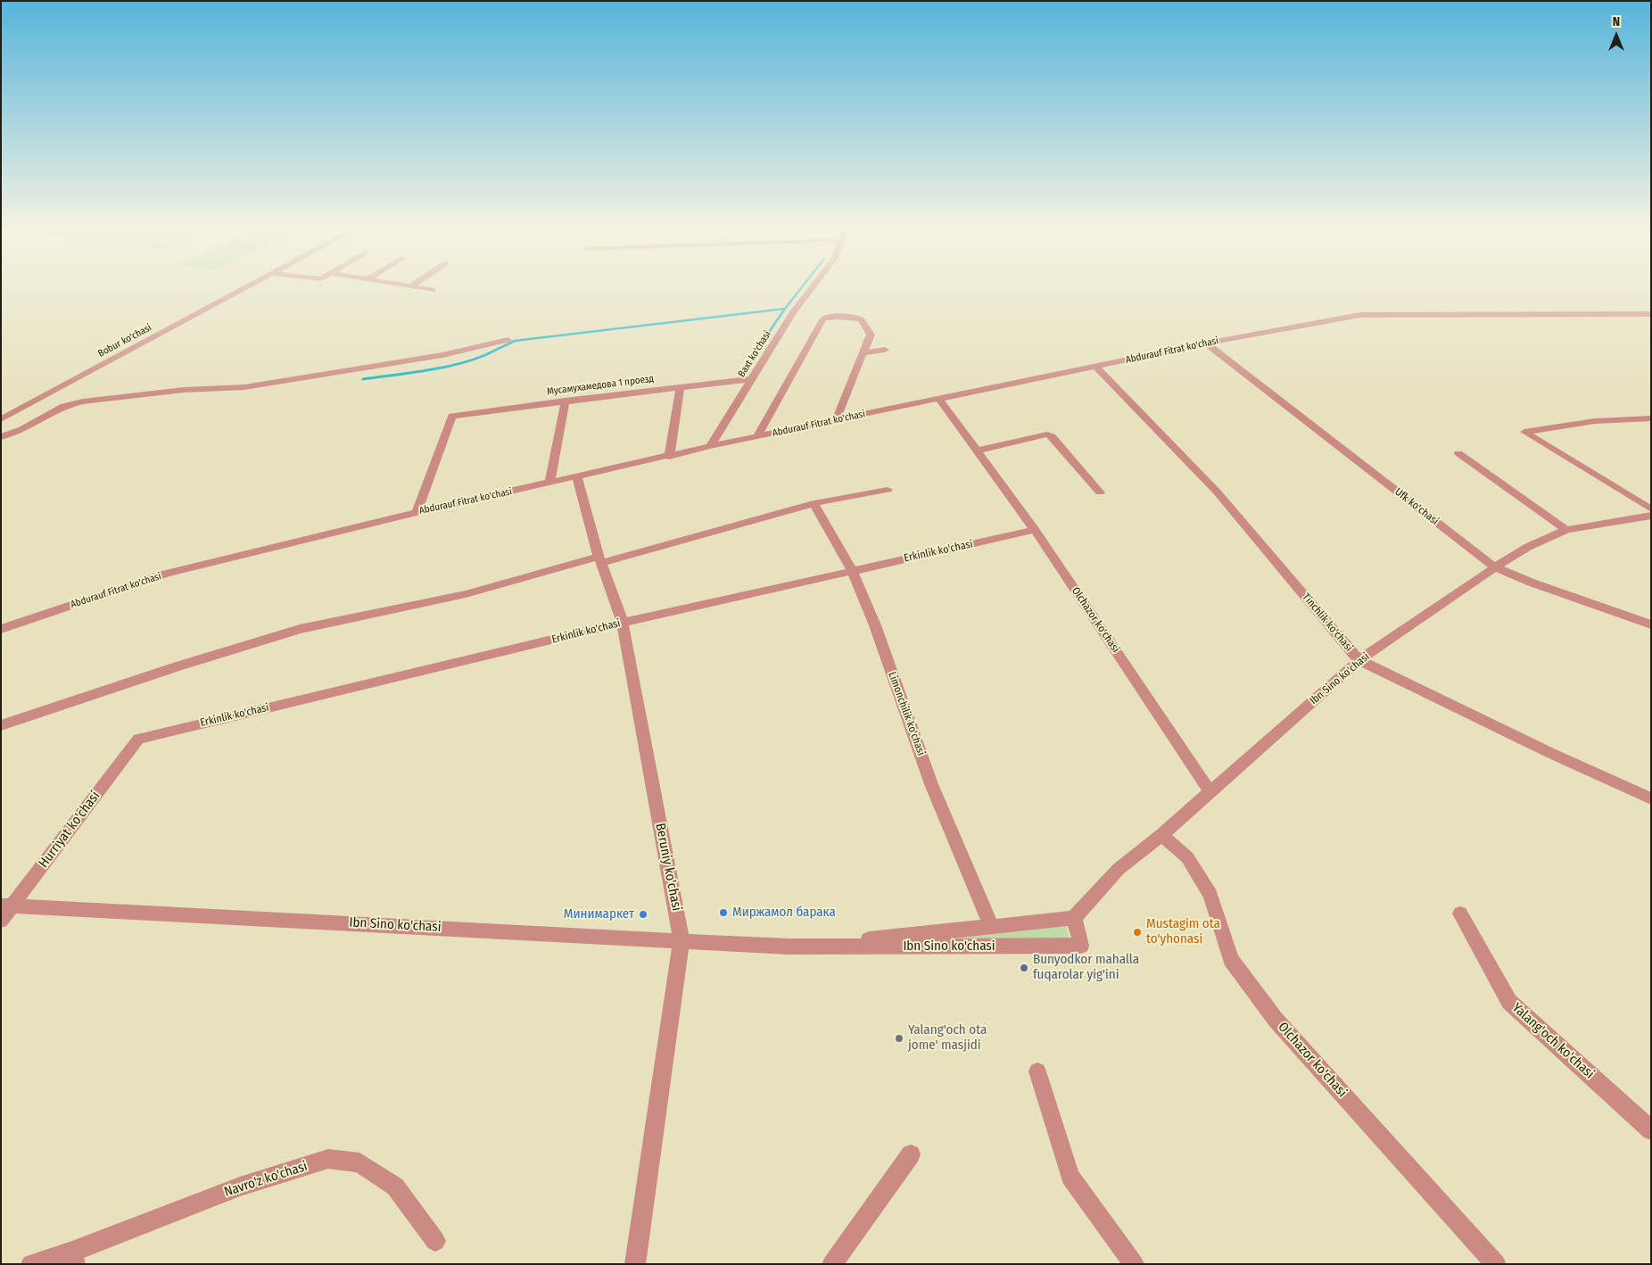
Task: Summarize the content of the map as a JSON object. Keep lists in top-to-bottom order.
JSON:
{
  "streets": {
    "street": [
      "Bobur ko'chasi",
      "Abdurauf Fitrat ko'chasi",
      "Baxt ko'chasi",
      "Мусамухамедова 1 проезд",
      "Ufk ko'chasi",
      "Erkinlik ko'chasi",
      "Olchazor ko'chasi",
      "Tinchlik ko'chasi",
      "Ibn Sino ko'chasi",
      "Limonchilik ko'chasi",
      "Hurriyat ko'chasi",
      "Beruniy ko'chasi",
      "Yalang'och ko'chasi",
      "Navro'z ko'chasi"
    ]
  },
  "crossings": [
    ["Abdurauf Fitrat ko'chasi", "Baxt ko'chasi"],
    ["Abdurauf Fitrat ko'chasi", "Мусамухамедова 1 проезд"],
    ["Abdurauf Fitrat ko'chasi", "Ufk ko'chasi"],
    ["Abdurauf Fitrat ko'chasi", "Olchazor ko'chasi"],
    ["Abdurauf Fitrat ko'chasi", "Tinchlik ko'chasi"],
    ["Abdurauf Fitrat ko'chasi", "Beruniy ko'chasi"],
    ["Baxt ko'chasi", "Мусамухамедова 1 проезд"],
    ["Ufk ko'chasi", "Ibn Sino ko'chasi"],
    ["Erkinlik ko'chasi", "Olchazor ko'chasi"],
    ["Erkinlik ko'chasi", "Limonchilik ko'chasi"],
    ["Erkinlik ko'chasi", "Hurriyat ko'chasi"],
    ["Erkinlik ko'chasi", "Beruniy ko'chasi"],
    ["Olchazor ko'chasi", "Ibn Sino ko'chasi"],
    ["Tinchlik ko'chasi", "Ibn Sino ko'chasi"],
    ["Ibn Sino ko'chasi", "Limonchilik ko'chasi"],
    ["Ibn Sino ko'chasi", "Hurriyat ko'chasi"],
    ["Ibn Sino ko'chasi", "Beruniy ko'chasi"]
  ],
  "places": [
    "Миржамол барака",
    "Минимаркет",
    "Mustagim ota to'yhonasi",
    "Bunyodkor mahalla fuqarolar yig'ini",
    "Yalang'och ota jome' masjidi"
  ],
  "north": "top"
}
